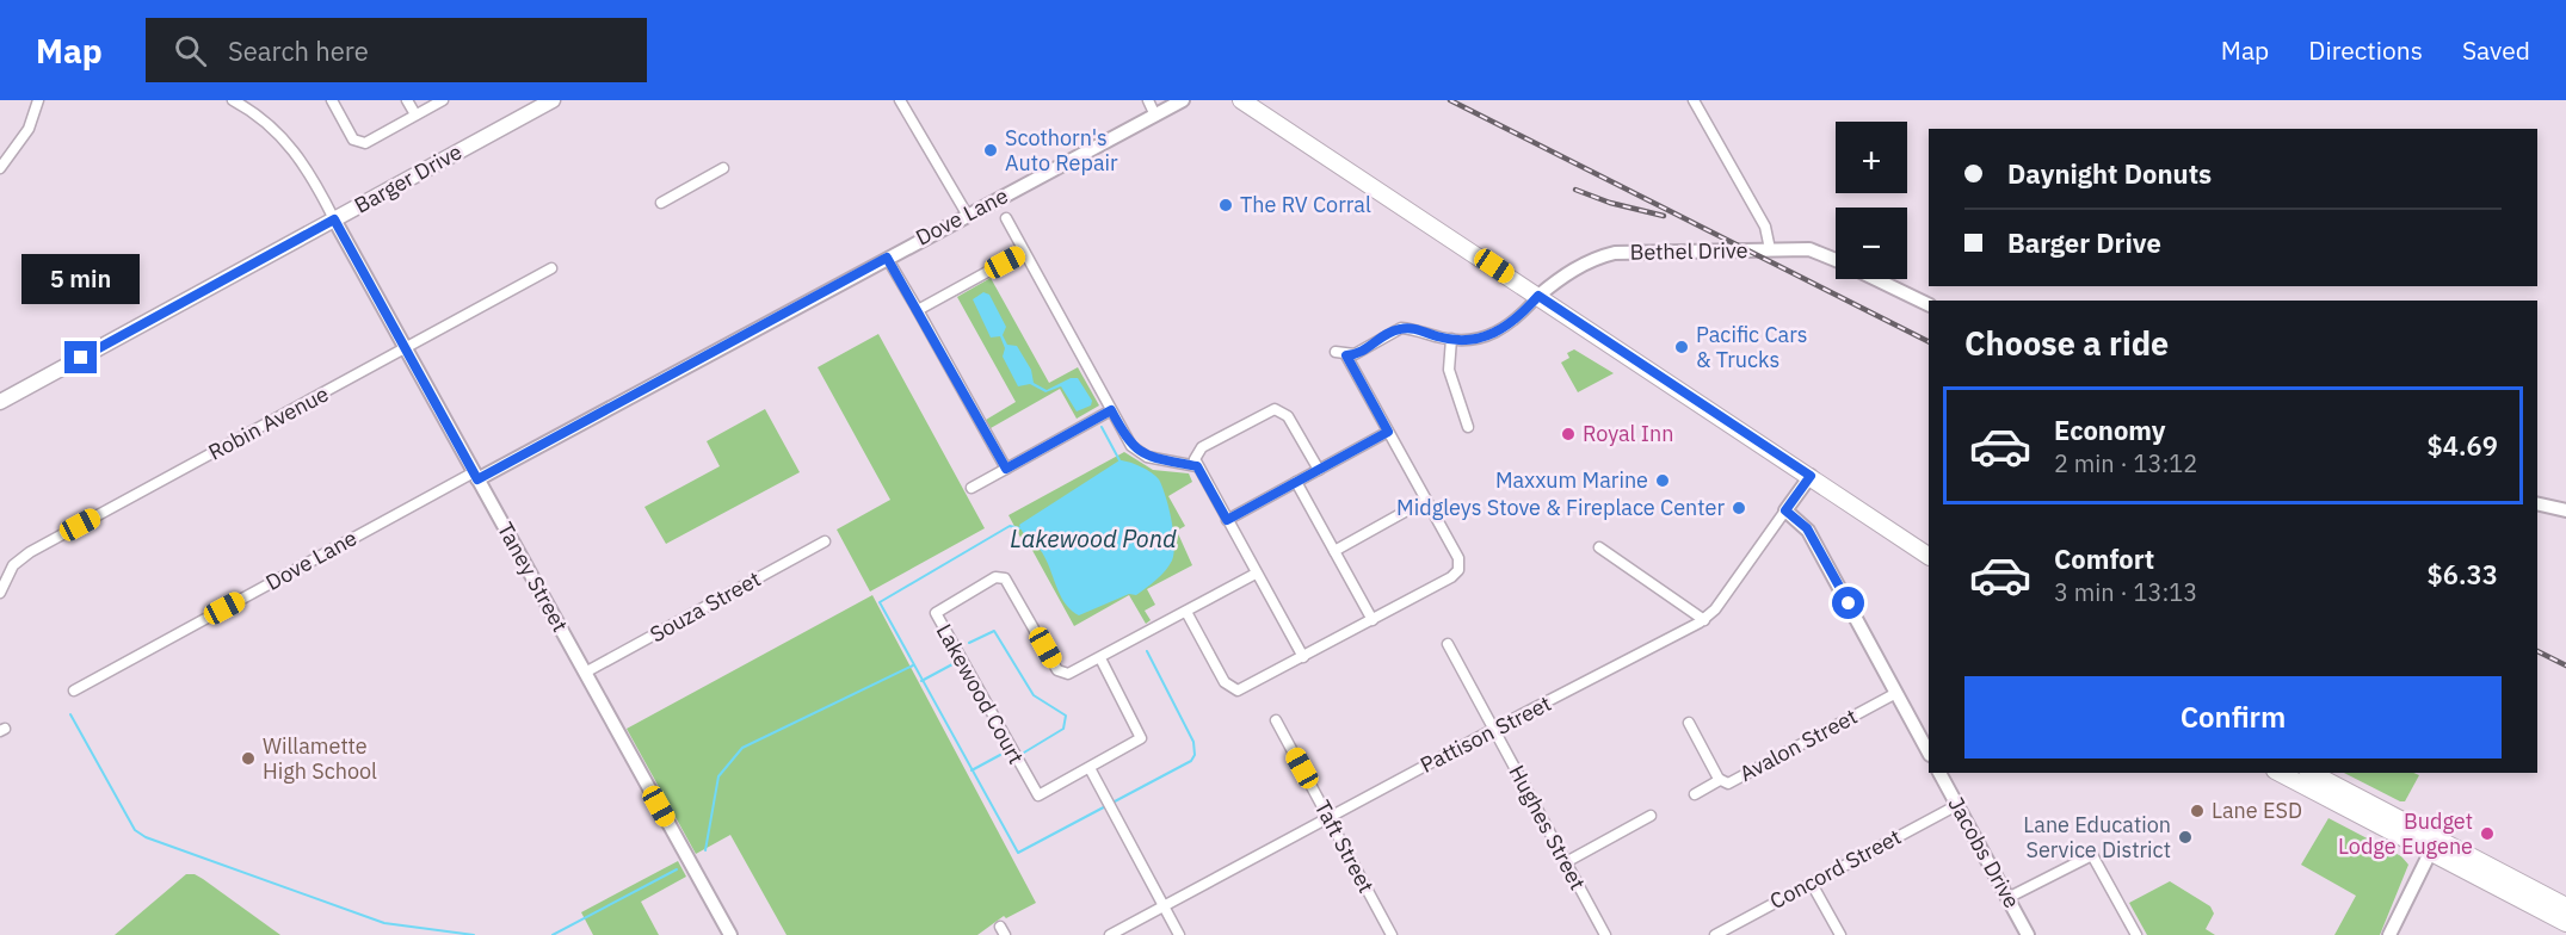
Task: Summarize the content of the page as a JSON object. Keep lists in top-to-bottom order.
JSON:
{
  "streets": {
    "main road": ["Barger Drive"],
    "street": [
      "Dove Lane",
      "Bethel Drive",
      "Robin Avenue",
      "Taney Street",
      "Souza Street",
      "Lakewood Court",
      "Pattison Street",
      "Avalon Street",
      "Hughes Street",
      "Taft Street",
      "Jacobs Drive",
      "Concord Street"
    ]
  },
  "crossings": [
    ["Barger Drive", "Taney Street"],
    ["Dove Lane", "Taney Street"],
    ["Robin Avenue", "Taney Street"],
    ["Taney Street", "Souza Street"],
    ["Pattison Street", "Hughes Street"],
    ["Pattison Street", "Taft Street"],
    ["Jacobs Drive", "Concord Street"]
  ],
  "water": ["Lakewood Pond"],
  "places": [
    "Scothorn's Auto Repair",
    "The RV Corral",
    "Pacific Cars & Trucks",
    "Royal Inn",
    "Maxxum Marine",
    "Midgleys Stove & Fireplace Center",
    "Willamette High School",
    "Lane ESD",
    "Budget Lodge Eugene",
    "Lane Education Service District"
  ],
  "page": {
    "header": "Map",
    "search": "Search here",
    "nav": ["Map", "Directions", "Saved"],
    "map_buttons": ["+", "−"],
    "banner": ["Daynight Donuts", "Barger Drive"],
    "bubble": "5 min",
    "heading": "Choose a ride",
    "list": [
      {
        "name": "Economy",
        "note": "2 min · 13:12",
        "value": "$4.69"
      },
      {
        "name": "Comfort",
        "note": "3 min · 13:13",
        "value": "$6.33"
      }
    ],
    "buttons": "Confirm"
  }
}
